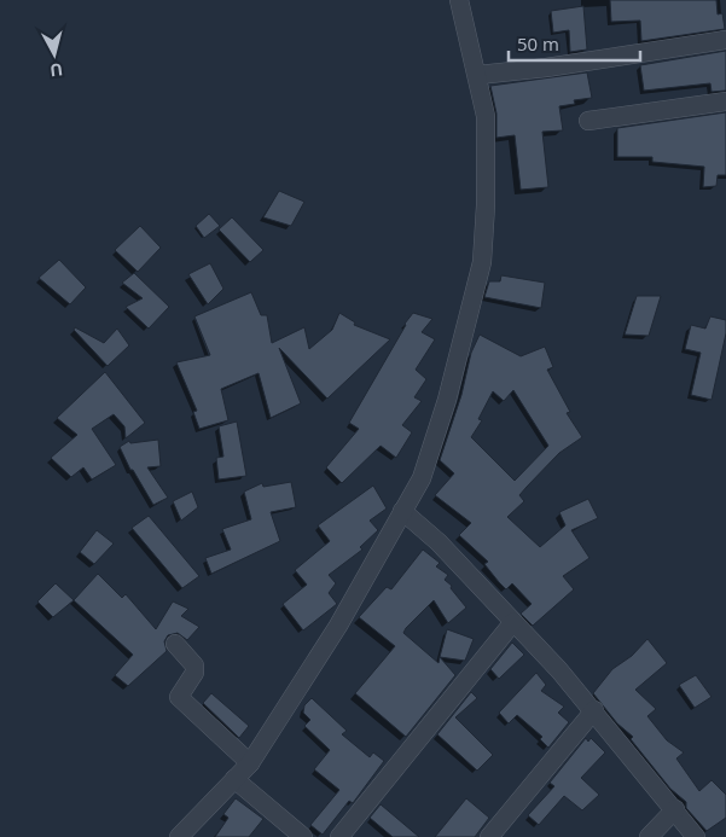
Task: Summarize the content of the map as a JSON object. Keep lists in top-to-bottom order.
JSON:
{
  "scale_bar": "50 m",
  "north": "bottom"
}
